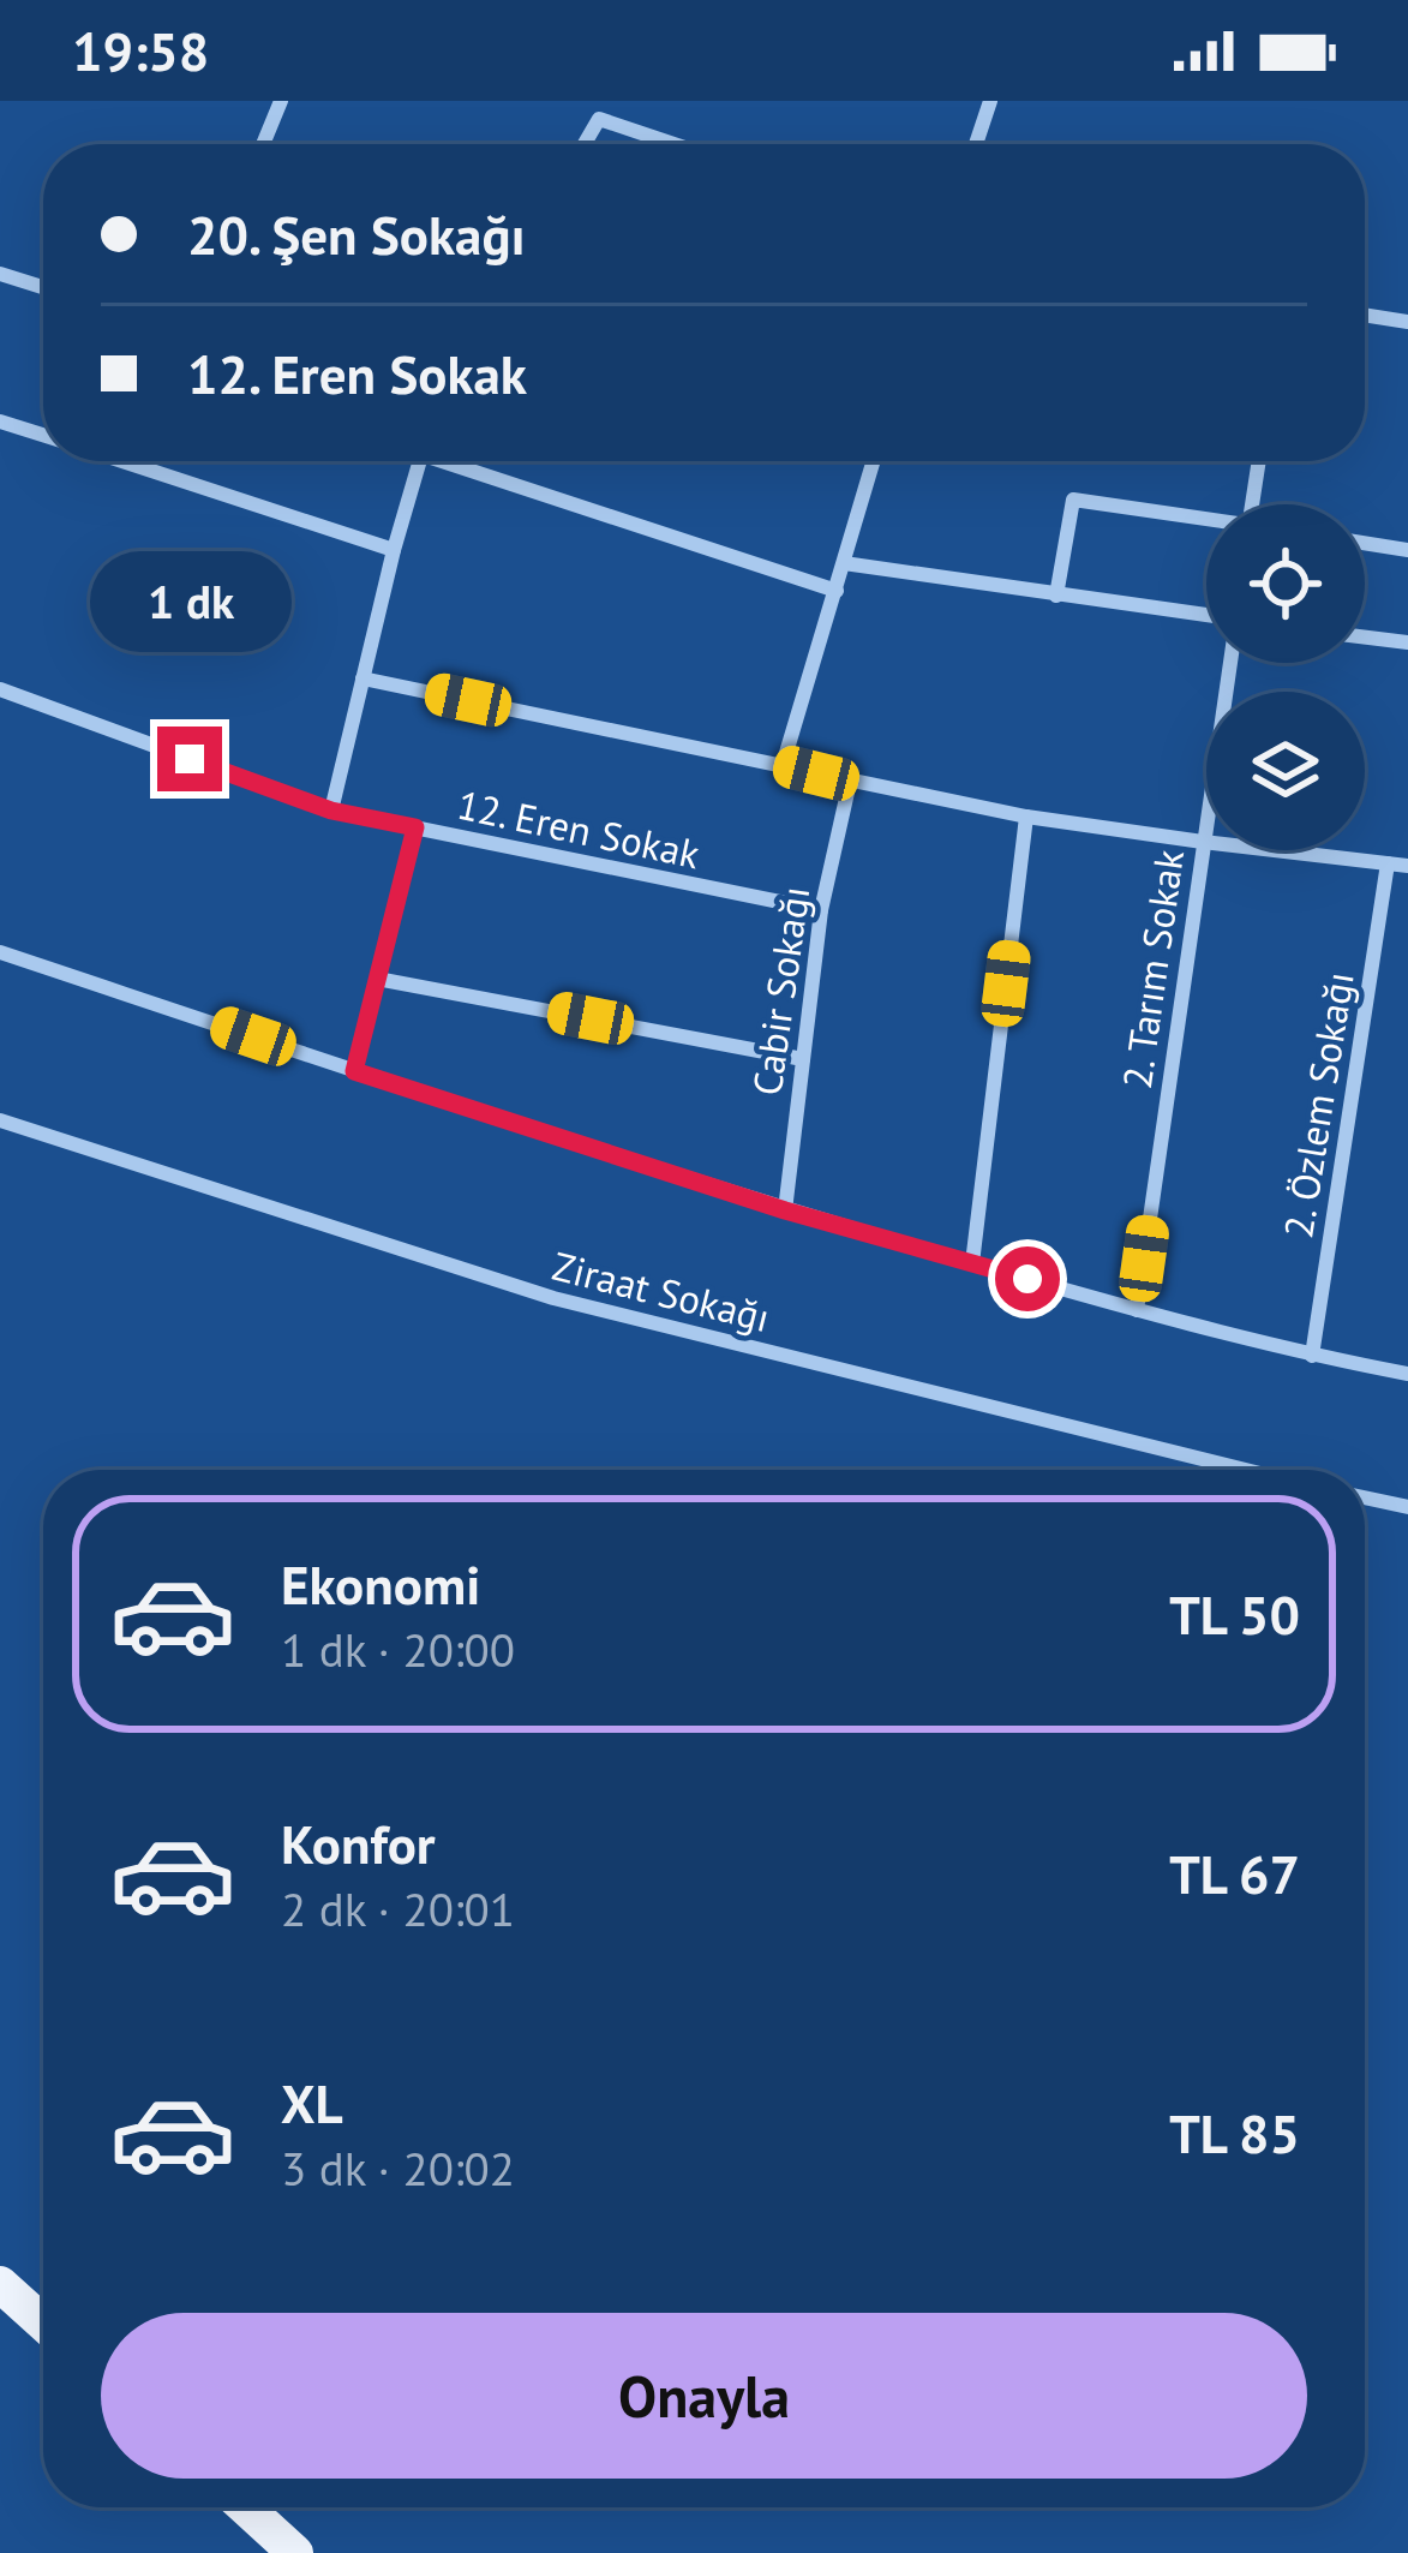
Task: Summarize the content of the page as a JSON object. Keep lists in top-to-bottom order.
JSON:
{
  "streets": {
    "street": [
      "12. Eren Sokak",
      "2. Tarım Sokak",
      "Cabir Sokağı",
      "2. Özlem Sokağı",
      "Ziraat Sokağı"
    ]
  },
  "crossings": [
    ["12. Eren Sokak", "Cabir Sokağı"]
  ],
  "page": {
    "status": "19:58",
    "banner": ["20. Şen Sokağı", "12. Eren Sokak"],
    "bubble": "1 dk",
    "list": [
      {
        "name": "Ekonomi",
        "note": "1 dk · 20:00",
        "value": "TL 50"
      },
      {
        "name": "Konfor",
        "note": "2 dk · 20:01",
        "value": "TL 67"
      },
      {
        "name": "XL",
        "note": "3 dk · 20:02",
        "value": "TL 85"
      }
    ],
    "buttons": "Onayla"
  }
}
